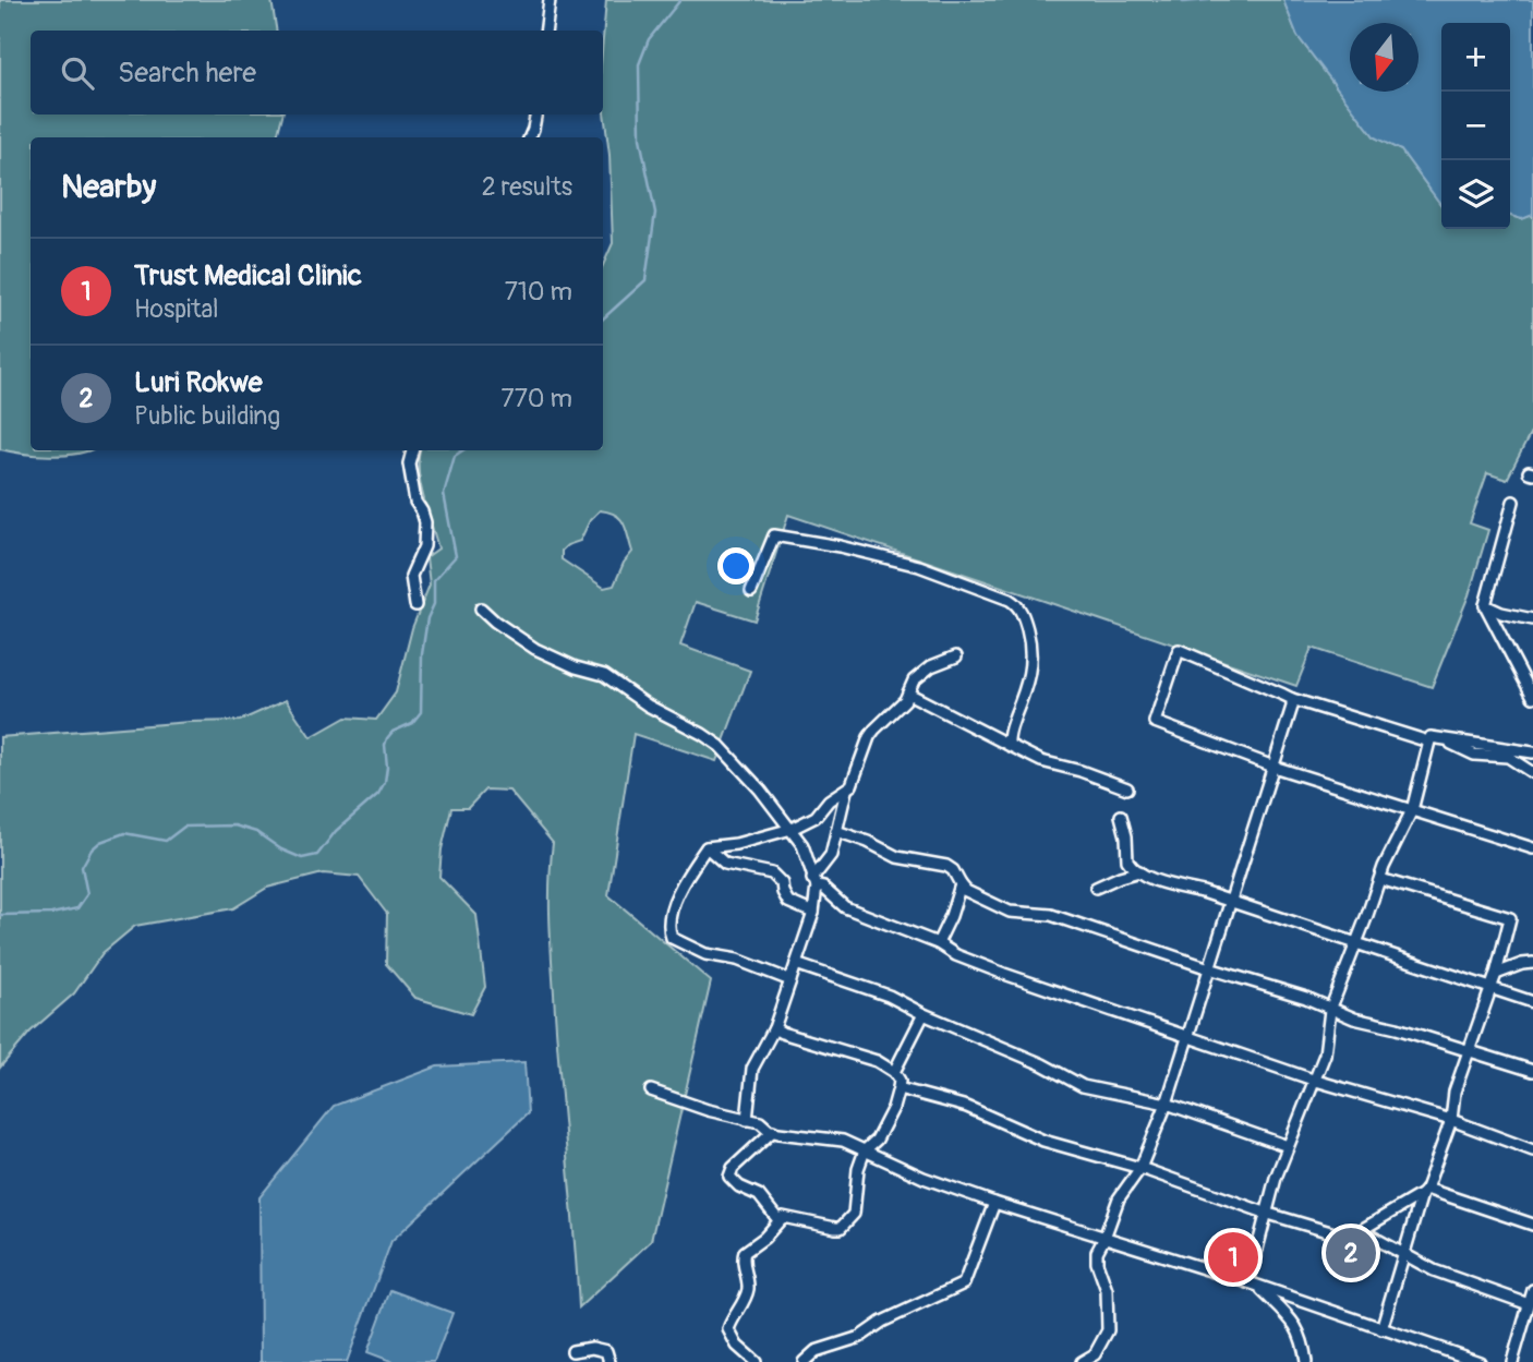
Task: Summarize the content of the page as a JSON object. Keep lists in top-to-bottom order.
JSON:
{
  "north": "bottom",
  "page": {
    "map_buttons": ["+", "−"],
    "search": "Search here",
    "heading": ["Nearby", "2 results"],
    "list": [
      {
        "mark": "1",
        "name": "Trust Medical Clinic",
        "note": "Hospital",
        "value": "710 m"
      },
      {
        "mark": "2",
        "name": "Luri Rokwe",
        "note": "Public building",
        "value": "770 m"
      }
    ],
    "pins": ["2", "1"]
  }
}
